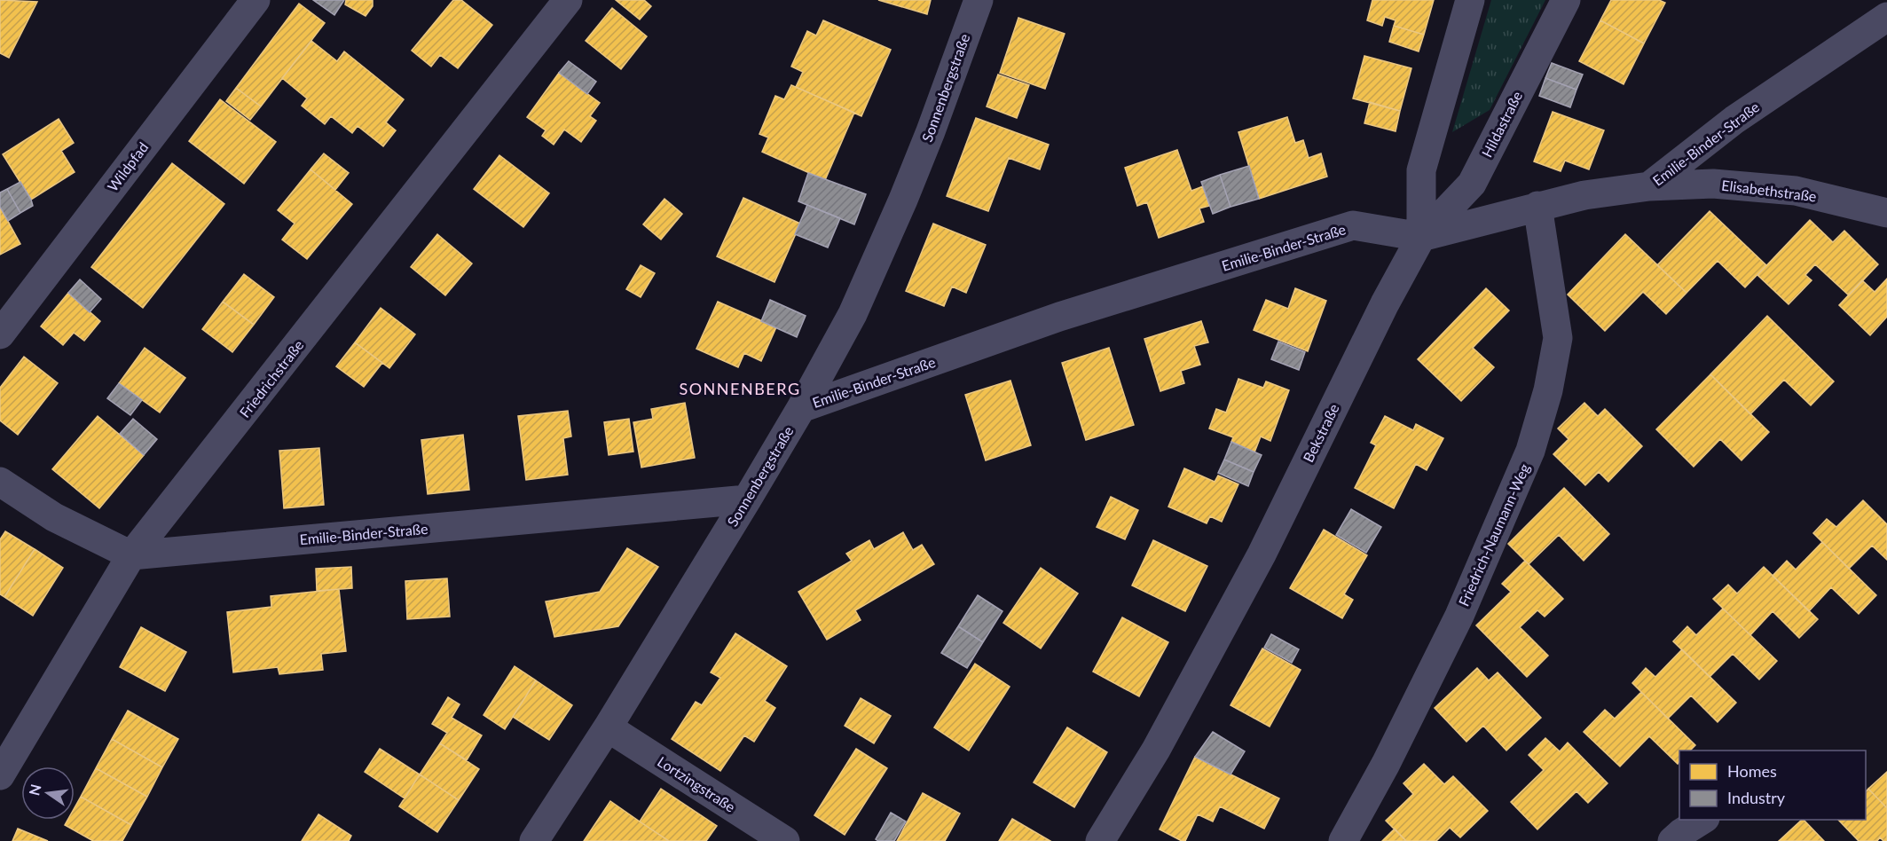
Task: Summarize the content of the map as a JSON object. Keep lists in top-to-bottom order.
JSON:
{
  "streets": {
    "street": [
      "Sonnenbergstraße",
      "Hildastraße",
      "Emilie-Binder-Straße",
      "Wildpfad",
      "Elisabethstraße",
      "Friedrichstraße",
      "Bekstraße",
      "Friedrich-Naumann-Weg",
      "Lortzingstraße"
    ]
  },
  "crossings": [
    ["Sonnenbergstraße", "Emilie-Binder-Straße"],
    ["Sonnenbergstraße", "Lortzingstraße"],
    ["Hildastraße", "Emilie-Binder-Straße"],
    ["Hildastraße", "Bekstraße"],
    ["Emilie-Binder-Straße", "Elisabethstraße"],
    ["Emilie-Binder-Straße", "Friedrichstraße"],
    ["Emilie-Binder-Straße", "Bekstraße"],
    ["Emilie-Binder-Straße", "Friedrich-Naumann-Weg"]
  ],
  "districts": ["SONNENBERG"],
  "legend": ["Homes", "Industry"],
  "north": "left"
}
